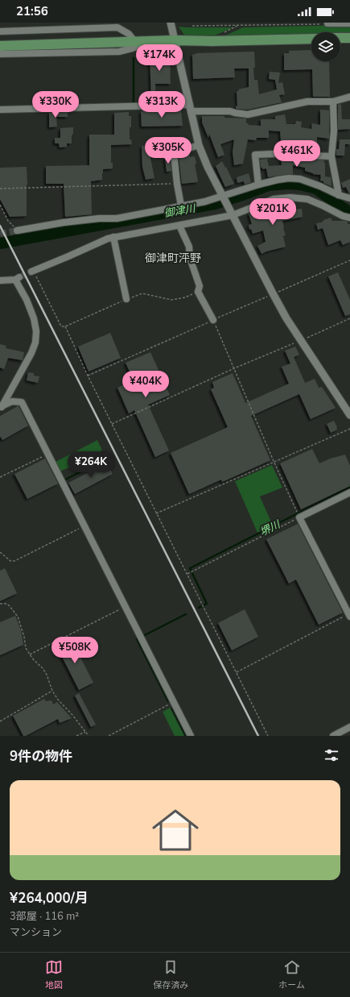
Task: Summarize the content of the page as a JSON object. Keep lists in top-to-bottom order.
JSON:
{
  "districts": ["御津町泙野"],
  "water": ["御津川", "堺川"],
  "page": {
    "status": "21:56",
    "price": [
      "¥174K",
      "¥330K",
      "¥313K",
      "¥305K",
      "¥461K",
      "¥201K",
      "¥404K",
      "¥264K",
      "¥508K"
    ],
    "heading": "9件の物件",
    "list": [
      {
        "name": "¥264,000/月",
        "note": "3部屋 · 116 m² · マンション"
      }
    ],
    "tabs": ["地図", "保存済み", "ホーム"]
  }
}
